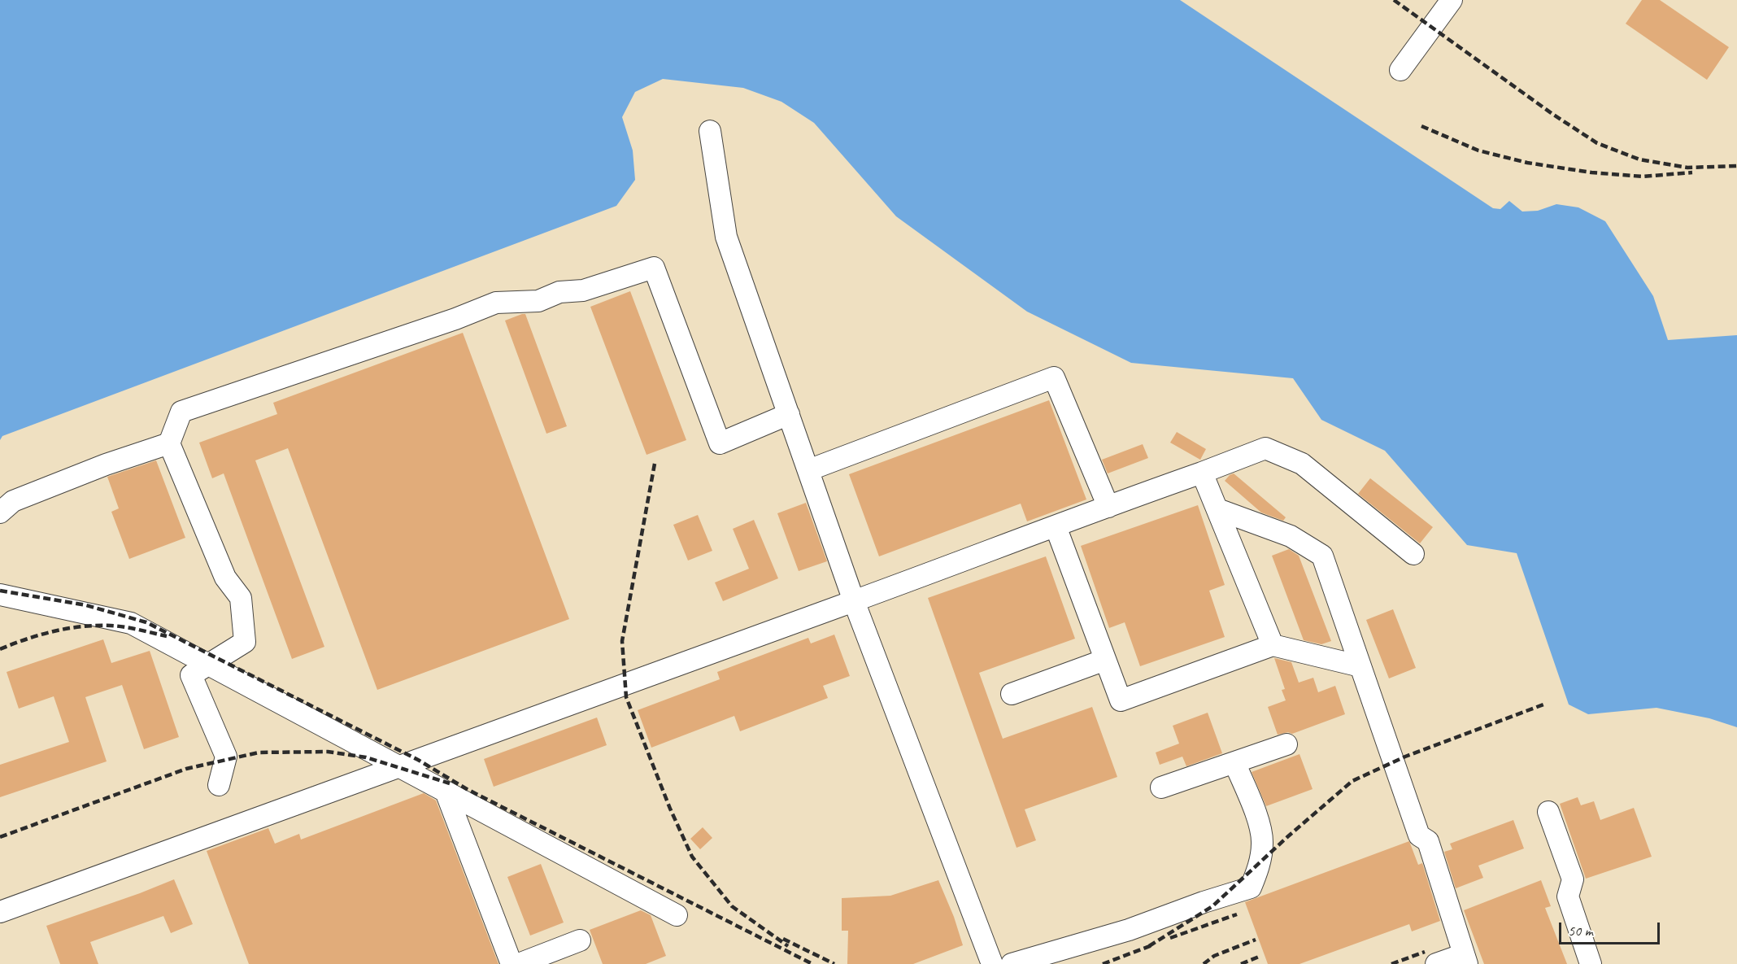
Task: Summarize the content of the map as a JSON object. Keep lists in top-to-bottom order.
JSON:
{
  "scale_bar": "50 m"
}
